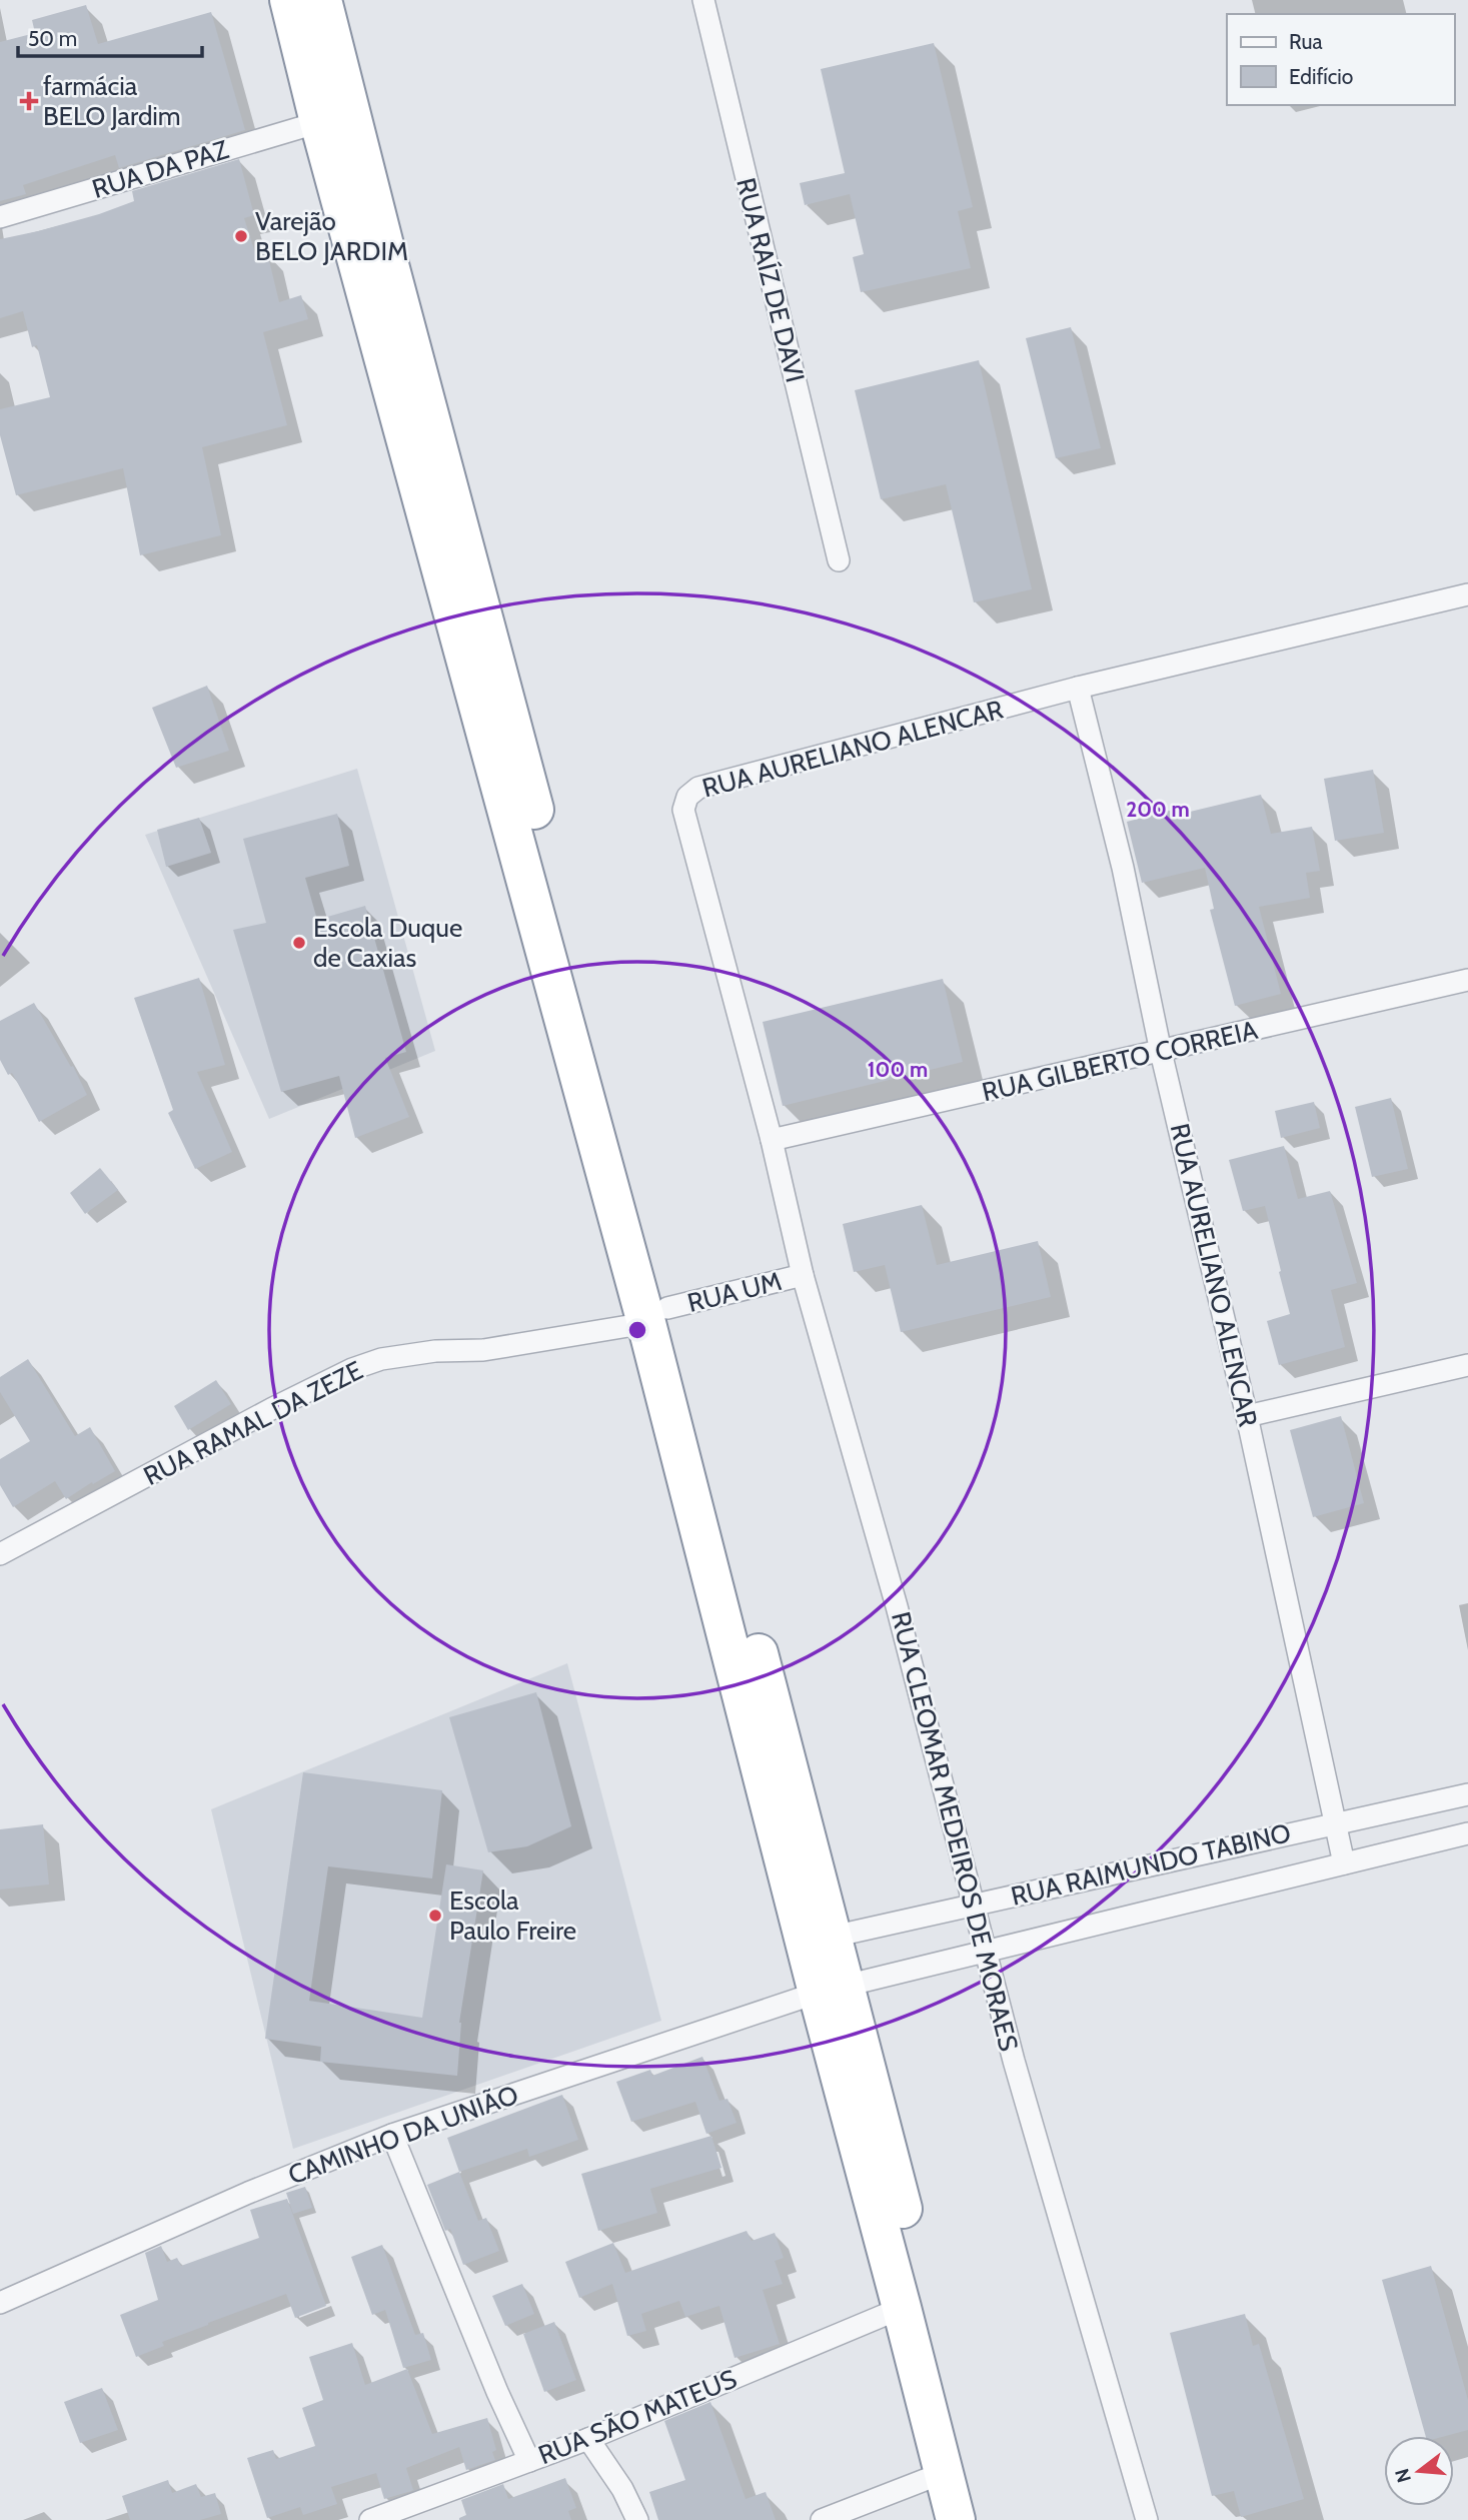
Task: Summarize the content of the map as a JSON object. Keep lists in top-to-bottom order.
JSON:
{
  "streets": {
    "street": [
      "RUA DA PAZ",
      "RUA RAÍZ DE DAVI",
      "RUA AURELIANO ALENCAR",
      "RUA GILBERTO CORREIA",
      "RUA UM",
      "RUA RAMAL DA ZEZE",
      "RUA CLEOMAR MEDEIROS DE MORAES",
      "RUA RAIMUNDO TABINO",
      "CAMINHO DA UNIÃO",
      "RUA SÃO MATEUS"
    ]
  },
  "crossings": [
    ["RUA AURELIANO ALENCAR", "RUA GILBERTO CORREIA"],
    ["RUA AURELIANO ALENCAR", "RUA CLEOMAR MEDEIROS DE MORAES"],
    ["RUA AURELIANO ALENCAR", "RUA RAIMUNDO TABINO"],
    ["RUA GILBERTO CORREIA", "RUA CLEOMAR MEDEIROS DE MORAES"],
    ["RUA UM", "RUA RAMAL DA ZEZE"],
    ["RUA UM", "RUA CLEOMAR MEDEIROS DE MORAES"],
    ["RUA CLEOMAR MEDEIROS DE MORAES", "RUA RAIMUNDO TABINO"],
    ["RUA RAIMUNDO TABINO", "CAMINHO DA UNIÃO"]
  ],
  "places": {
    "health": ["farmácia BELO Jardim"],
    "other": ["Varejão BELO JARDIM", "Escola Duque de Caxias", "Escola Paulo Freire"]
  },
  "legend": ["Rua", "Edifício"],
  "scale_bar": "50 m",
  "north": "left",
  "rings": ["200 m", "100 m"]
}
